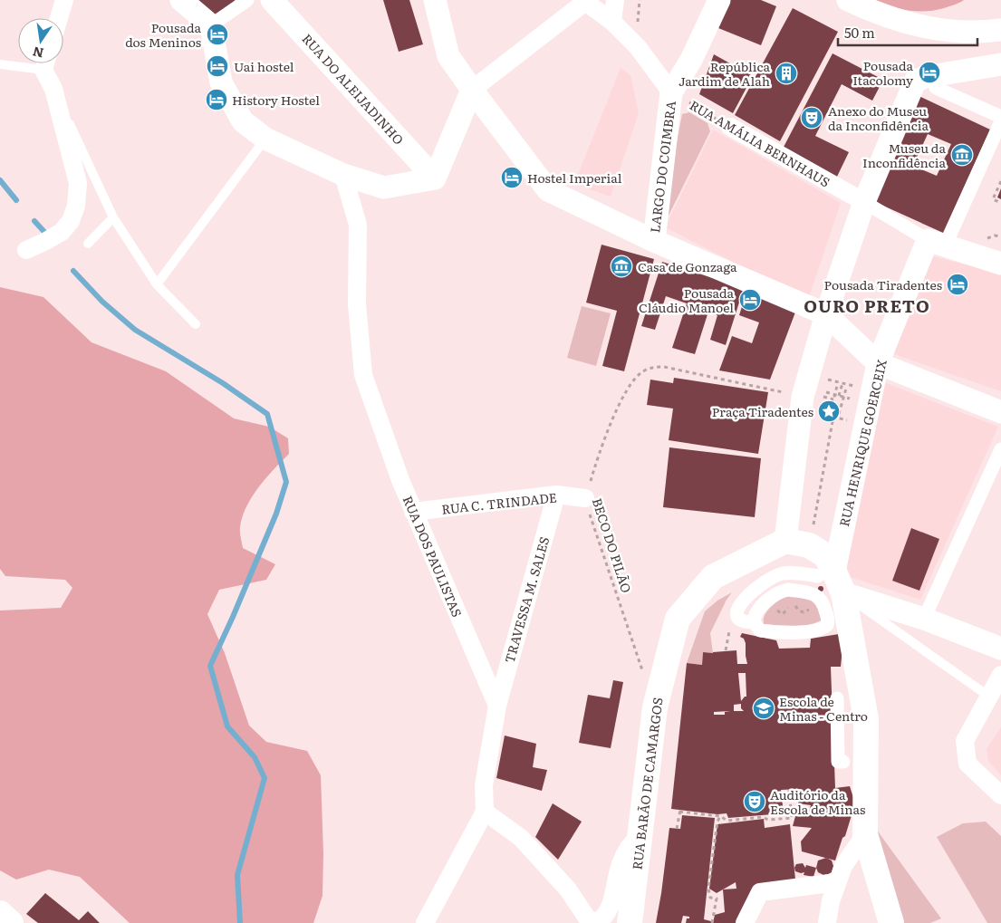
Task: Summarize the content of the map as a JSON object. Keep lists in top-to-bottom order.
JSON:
{
  "streets": {
    "main road": ["RUA BARÃO DE CAMARGOS"],
    "street": [
      "RUA DO ALEIJADINHO",
      "RUA AMÁLIA BERNHAUS",
      "LARGO DO COIMBRA",
      "RUA HENRIQUE GOERCEIX",
      "RUA C. TRINDADE",
      "RUA DOS PAULISTAS",
      "TRAVESSA M. SALES"
    ],
    "path": ["BECO DO PILÃO"]
  },
  "crossings": [
    ["RUA AMÁLIA BERNHAUS", "LARGO DO COIMBRA"],
    ["RUA C. TRINDADE", "BECO DO PILÃO"],
    ["RUA C. TRINDADE", "RUA DOS PAULISTAS"],
    ["RUA C. TRINDADE", "TRAVESSA M. SALES"],
    ["RUA DOS PAULISTAS", "TRAVESSA M. SALES"]
  ],
  "districts": ["OURO PRETO"],
  "places": {
    "hotel": [
      "Pousada dos Meninos",
      "Uai hostel",
      "Pousada Itacolomy",
      "History Hostel",
      "Hostel Imperial",
      "Pousada Tiradentes",
      "Pousada Cláudio Manoel"
    ],
    "building": ["República Jardim de Alah"],
    "theatre": ["Anexo do Museu da Inconfidência", "Auditório da Escola de Minas"],
    "museum": ["Museu da Inconfidência", "Casa de Gonzaga"],
    "place": ["Praça Tiradentes"],
    "school or university": ["Escola de Minas - Centro"]
  },
  "scale_bar": "50 m",
  "north": "bottom"
}
